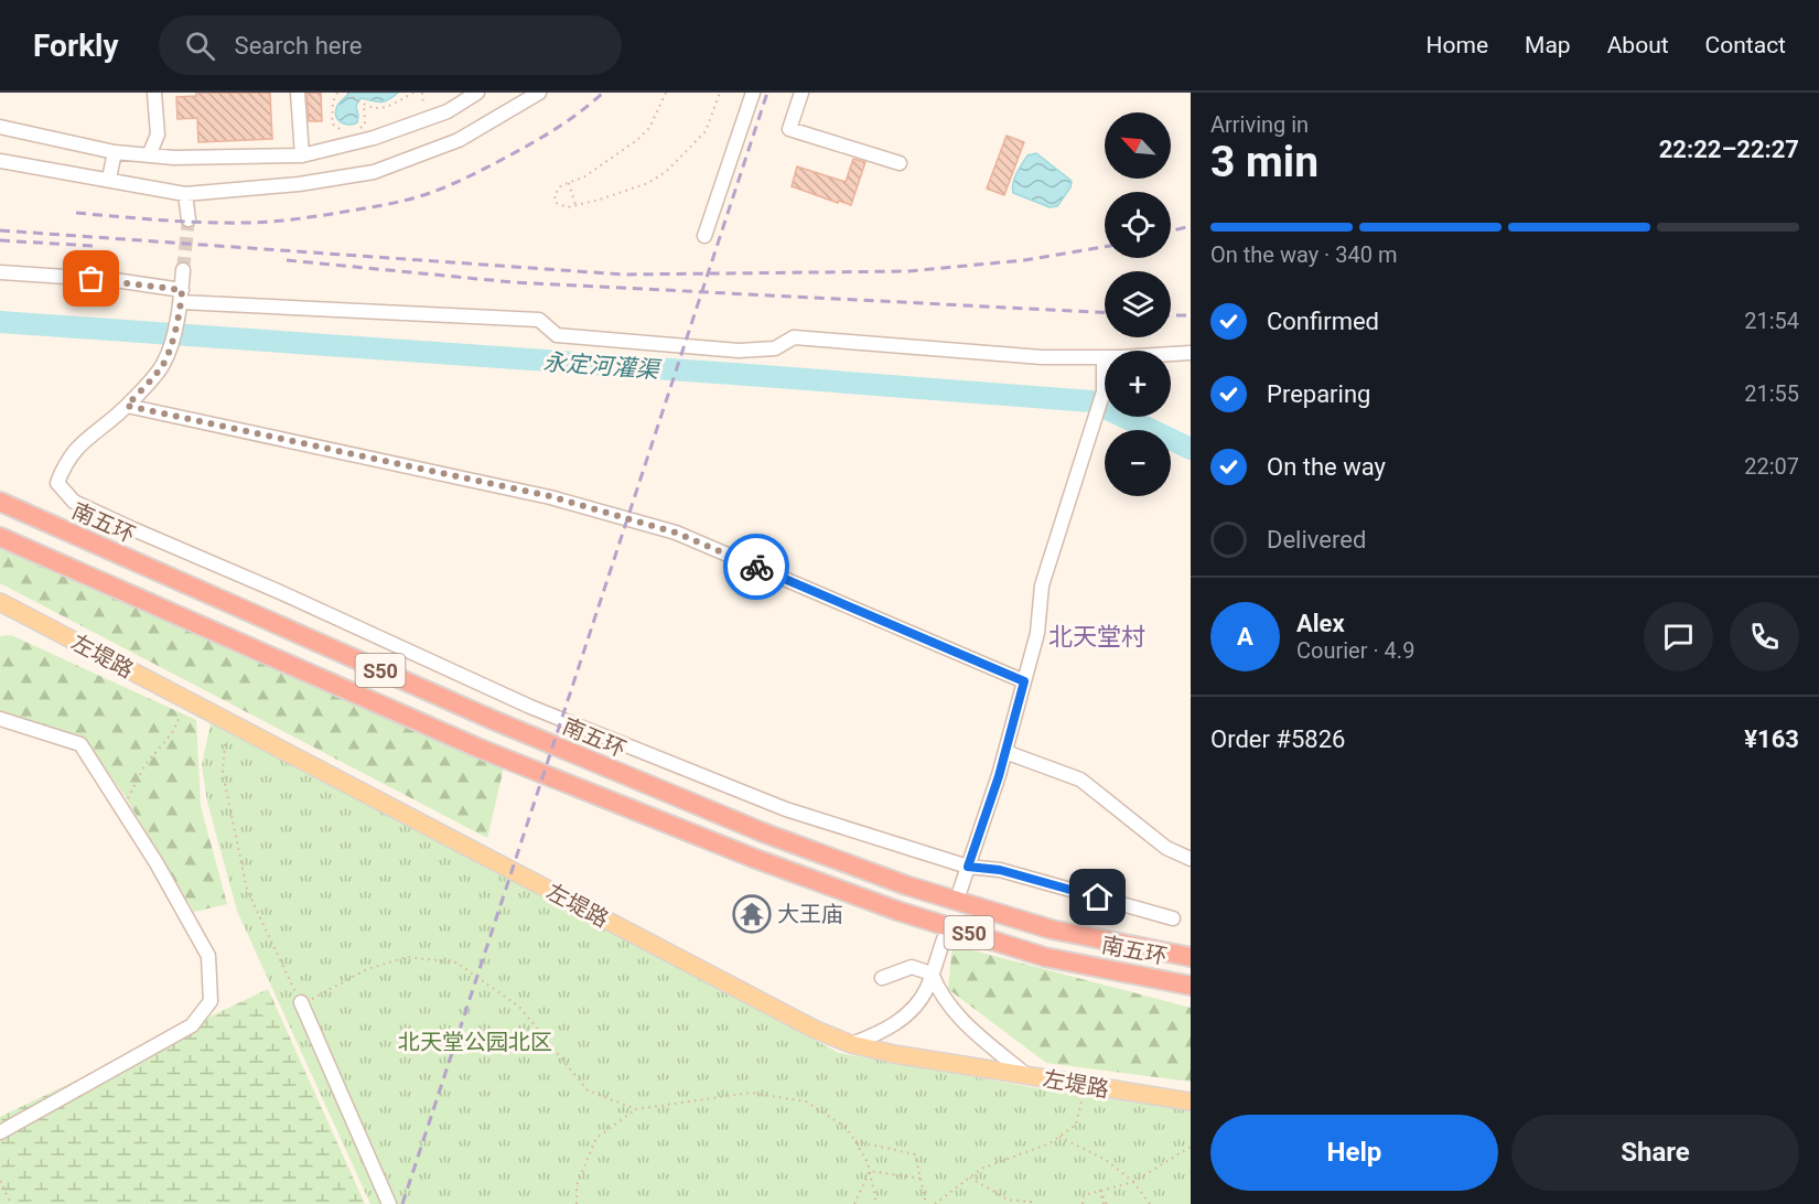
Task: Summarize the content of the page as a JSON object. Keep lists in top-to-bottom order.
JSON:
{
  "streets": {
    "highway": ["南五环", "S50"],
    "main road": ["左堤路"]
  },
  "districts": ["北天堂村"],
  "water": ["永定河灌渠"],
  "parks": ["北天堂公园北区"],
  "places": {
    "temple": ["大王庙"]
  },
  "north": "top left",
  "page": {
    "header": "Forkly",
    "search": "Search here",
    "nav": [
      "Home",
      "Map",
      "About",
      "Contact"
    ],
    "heading": ["3 min", "Arriving in", "22:22–22:27"],
    "panel": [
      "Alex",
      "Courier · 4.9",
      "Order #5826",
      "¥163"
    ],
    "map_buttons": ["+", "−"],
    "bar": "On the way · 340 m",
    "list": [
      ["Confirmed", "21:54"],
      ["Preparing", "21:55"],
      ["On the way", "22:07"],
      "Delivered"
    ],
    "round": "A",
    "buttons": ["Help", "Share"]
  }
}
